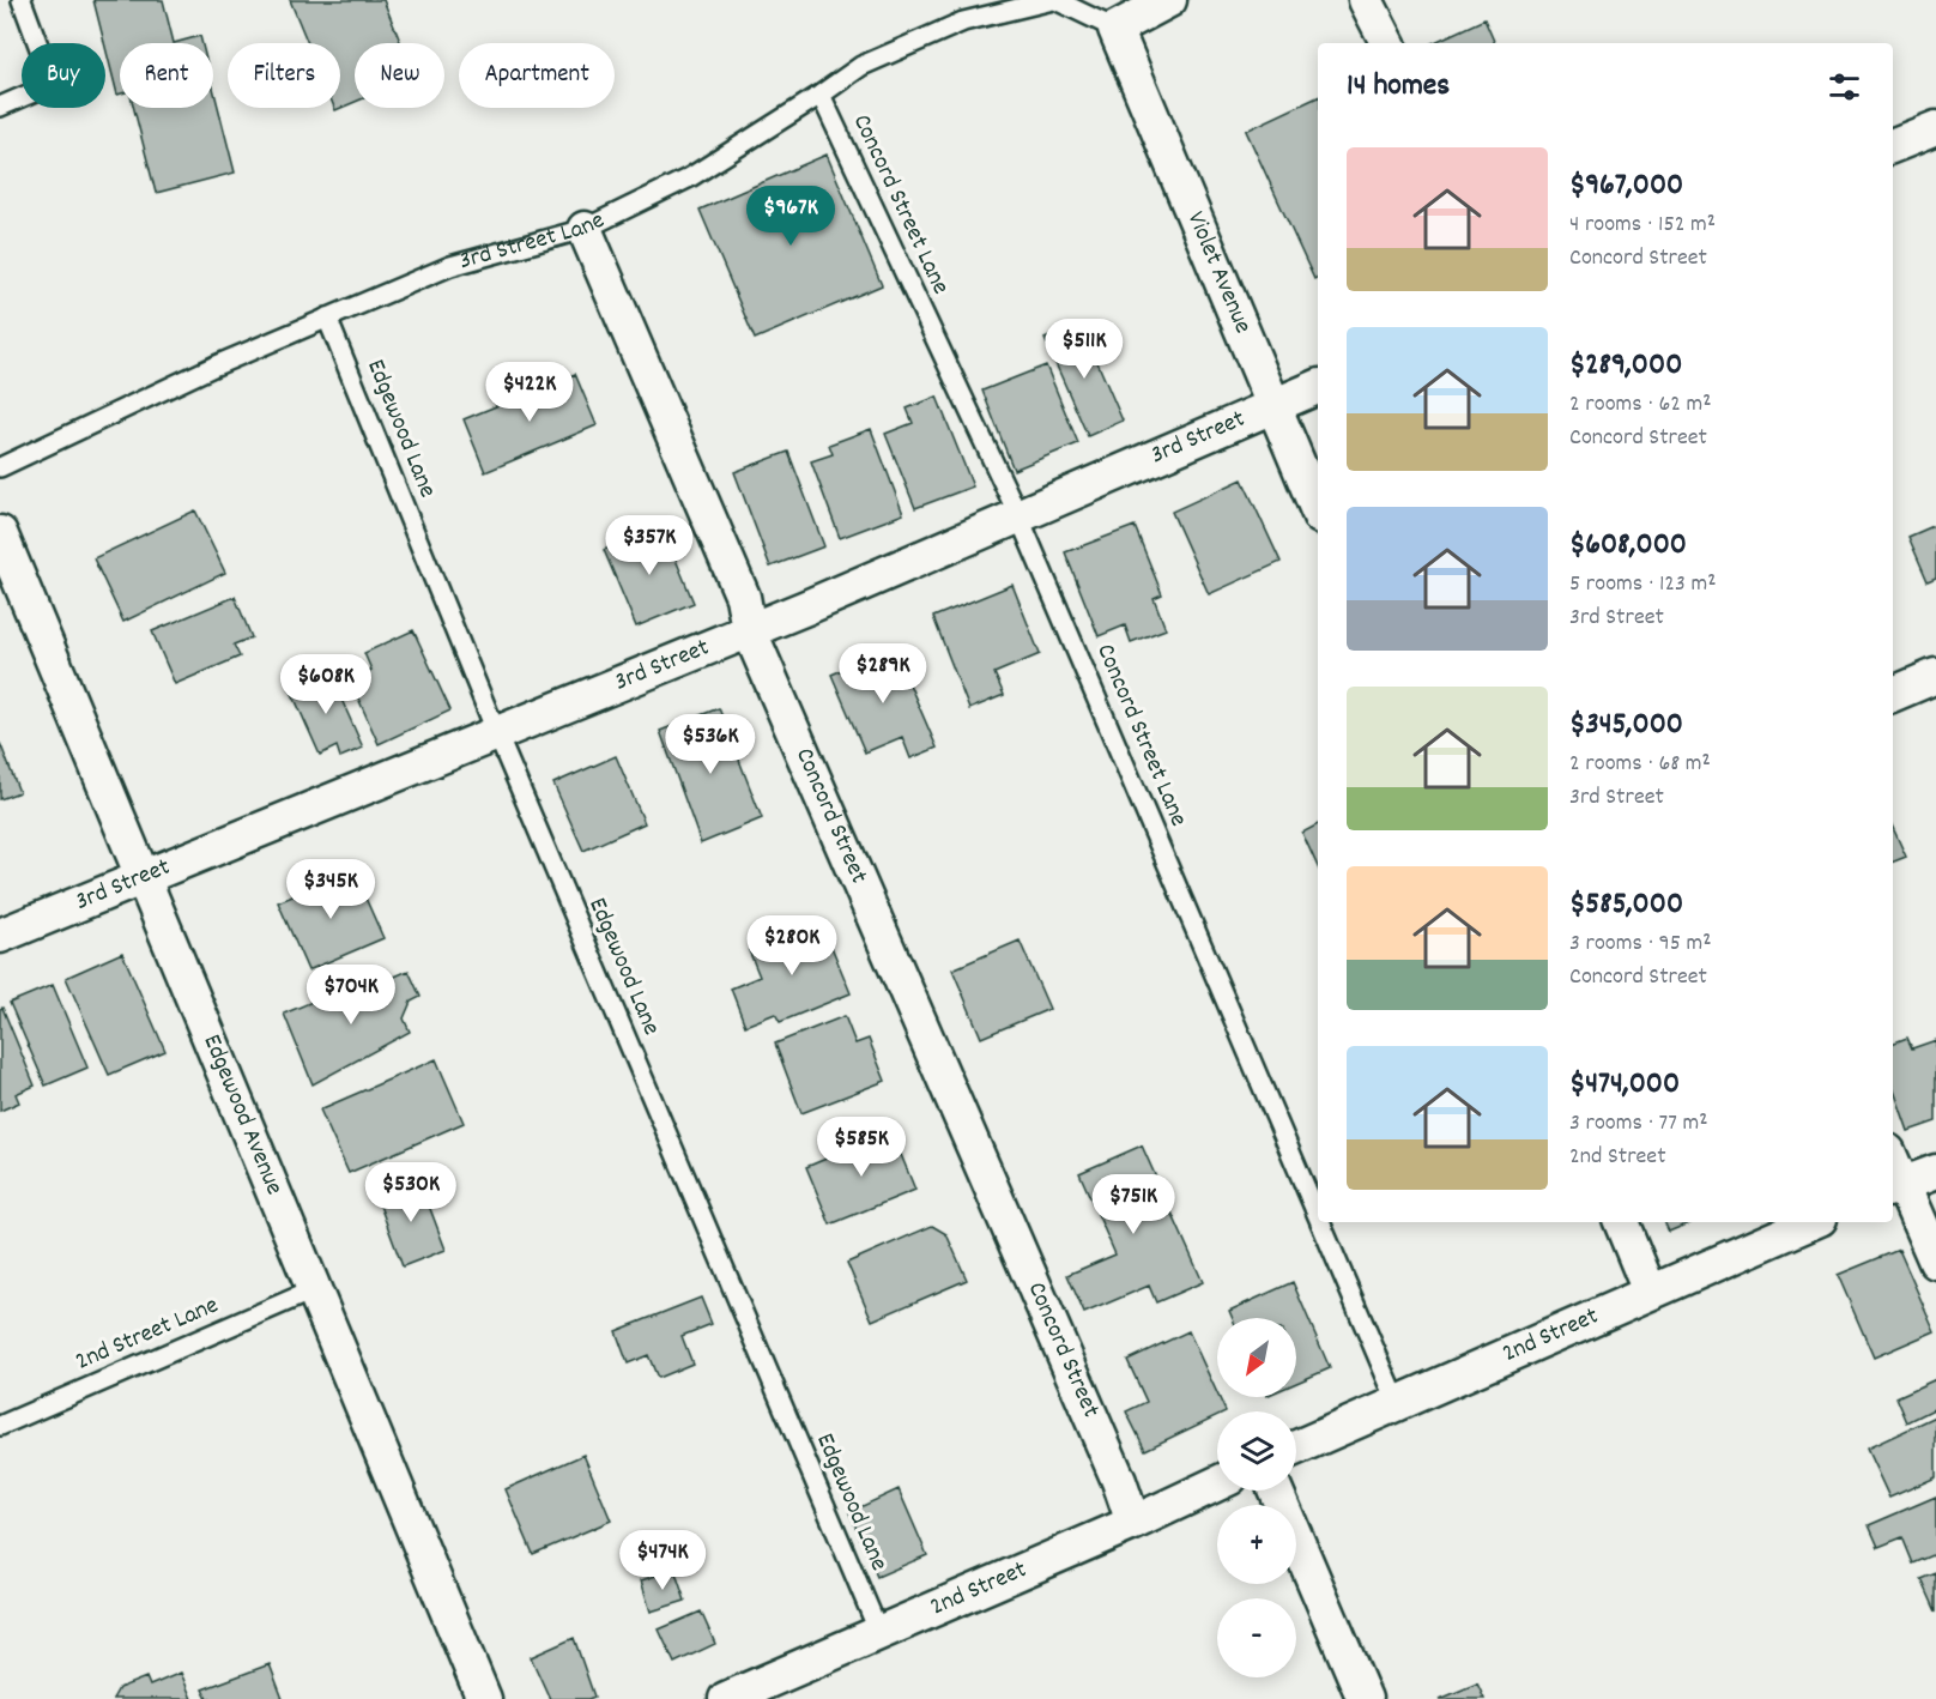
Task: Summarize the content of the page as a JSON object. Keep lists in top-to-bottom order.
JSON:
{
  "streets": {
    "street": [
      "Violet Avenue",
      "3rd Street",
      "Concord Street",
      "Edgewood Avenue",
      "2nd Street"
    ],
    "lane": [
      "Concord Street Lane",
      "3rd Street Lane",
      "Edgewood Lane",
      "2nd Street Lane"
    ]
  },
  "crossings": [
    ["Concord Street Lane", "3rd Street Lane"],
    ["Concord Street Lane", "3rd Street"],
    ["Concord Street Lane", "2nd Street"],
    ["3rd Street Lane", "Violet Avenue"],
    ["3rd Street Lane", "Edgewood Lane"],
    ["3rd Street Lane", "Concord Street"],
    ["Violet Avenue", "3rd Street"],
    ["Edgewood Lane", "3rd Street"],
    ["Edgewood Lane", "2nd Street"],
    ["3rd Street", "Concord Street"],
    ["3rd Street", "Edgewood Avenue"],
    ["Concord Street", "2nd Street"],
    ["Edgewood Avenue", "2nd Street Lane"]
  ],
  "north": "bottom left",
  "page": {
    "chip": [
      "Buy",
      "Rent",
      "Filters",
      "New",
      "Apartment"
    ],
    "heading": "14 homes",
    "list": [
      {
        "name": "$967,000",
        "note": "4 rooms · 152 m² · Concord Street"
      },
      {
        "name": "$289,000",
        "note": "2 rooms · 62 m² · Concord Street"
      },
      {
        "name": "$608,000",
        "note": "5 rooms · 123 m² · 3rd Street"
      },
      {
        "name": "$345,000",
        "note": "2 rooms · 68 m² · 3rd Street"
      },
      {
        "name": "$585,000",
        "note": "3 rooms · 95 m² · Concord Street"
      },
      {
        "name": "$474,000",
        "note": "3 rooms · 77 m² · 2nd Street"
      }
    ],
    "price": [
      "$967K",
      "$511K",
      "$422K",
      "$357K",
      "$289K",
      "$608K",
      "$536K",
      "$345K",
      "$280K",
      "$704K",
      "$585K",
      "$530K",
      "$751K",
      "$474K"
    ],
    "map_buttons": ["+", "−"]
  }
}
